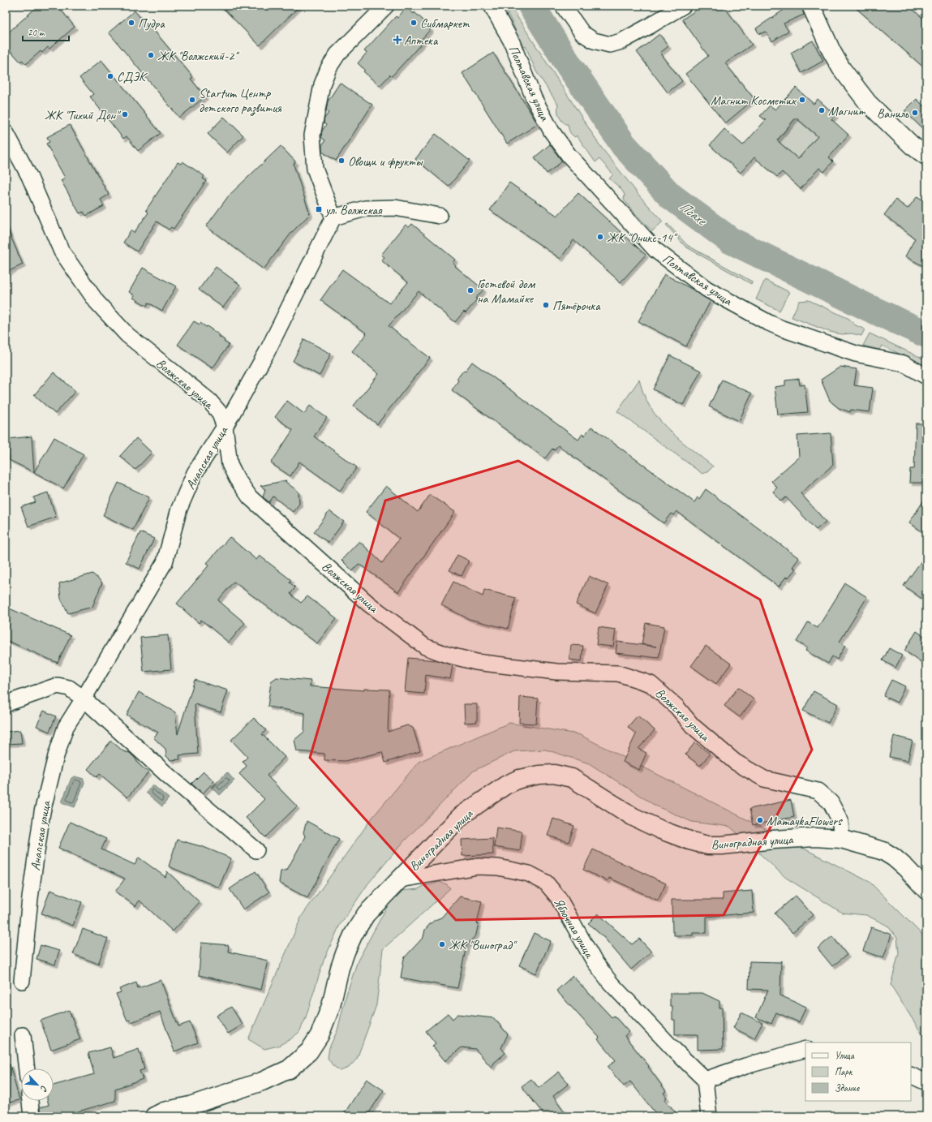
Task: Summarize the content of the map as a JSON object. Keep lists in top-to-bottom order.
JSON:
{
  "streets": {
    "main road": ["Виноградная улица"],
    "street": [
      "Полтавская улица",
      "Волжская улица",
      "Анапская улица",
      "Яблочная улица"
    ]
  },
  "crossings": [
    ["Волжская улица", "Анапская улица"],
    ["Волжская улица", "Виноградная улица"],
    ["Виноградная улица", "Яблочная улица"]
  ],
  "water": ["Псахе"],
  "places": {
    "other": [
      "Пудра",
      "Сибмаркет",
      "ЖК \"Волжский-2\"",
      "СДЭК",
      "Startum Центр детского развития",
      "Магнит Косметик",
      "Магнит",
      "Ваниль",
      "ЖК \"Тихий Дон\"",
      "Овощи и фрукты",
      "ЖК \"Оникс-14\"",
      "Гостевой дом на Мамайке",
      "Пятёрочка",
      "MamaykaFlowers",
      "ЖК \"Виноград\""
    ],
    "health": ["Аптека"],
    "transit": ["ул. Волжская"]
  },
  "legend": ["Улица", "Парк", "Здание"],
  "scale_bar": "20 m",
  "north": "bottom right"
}
